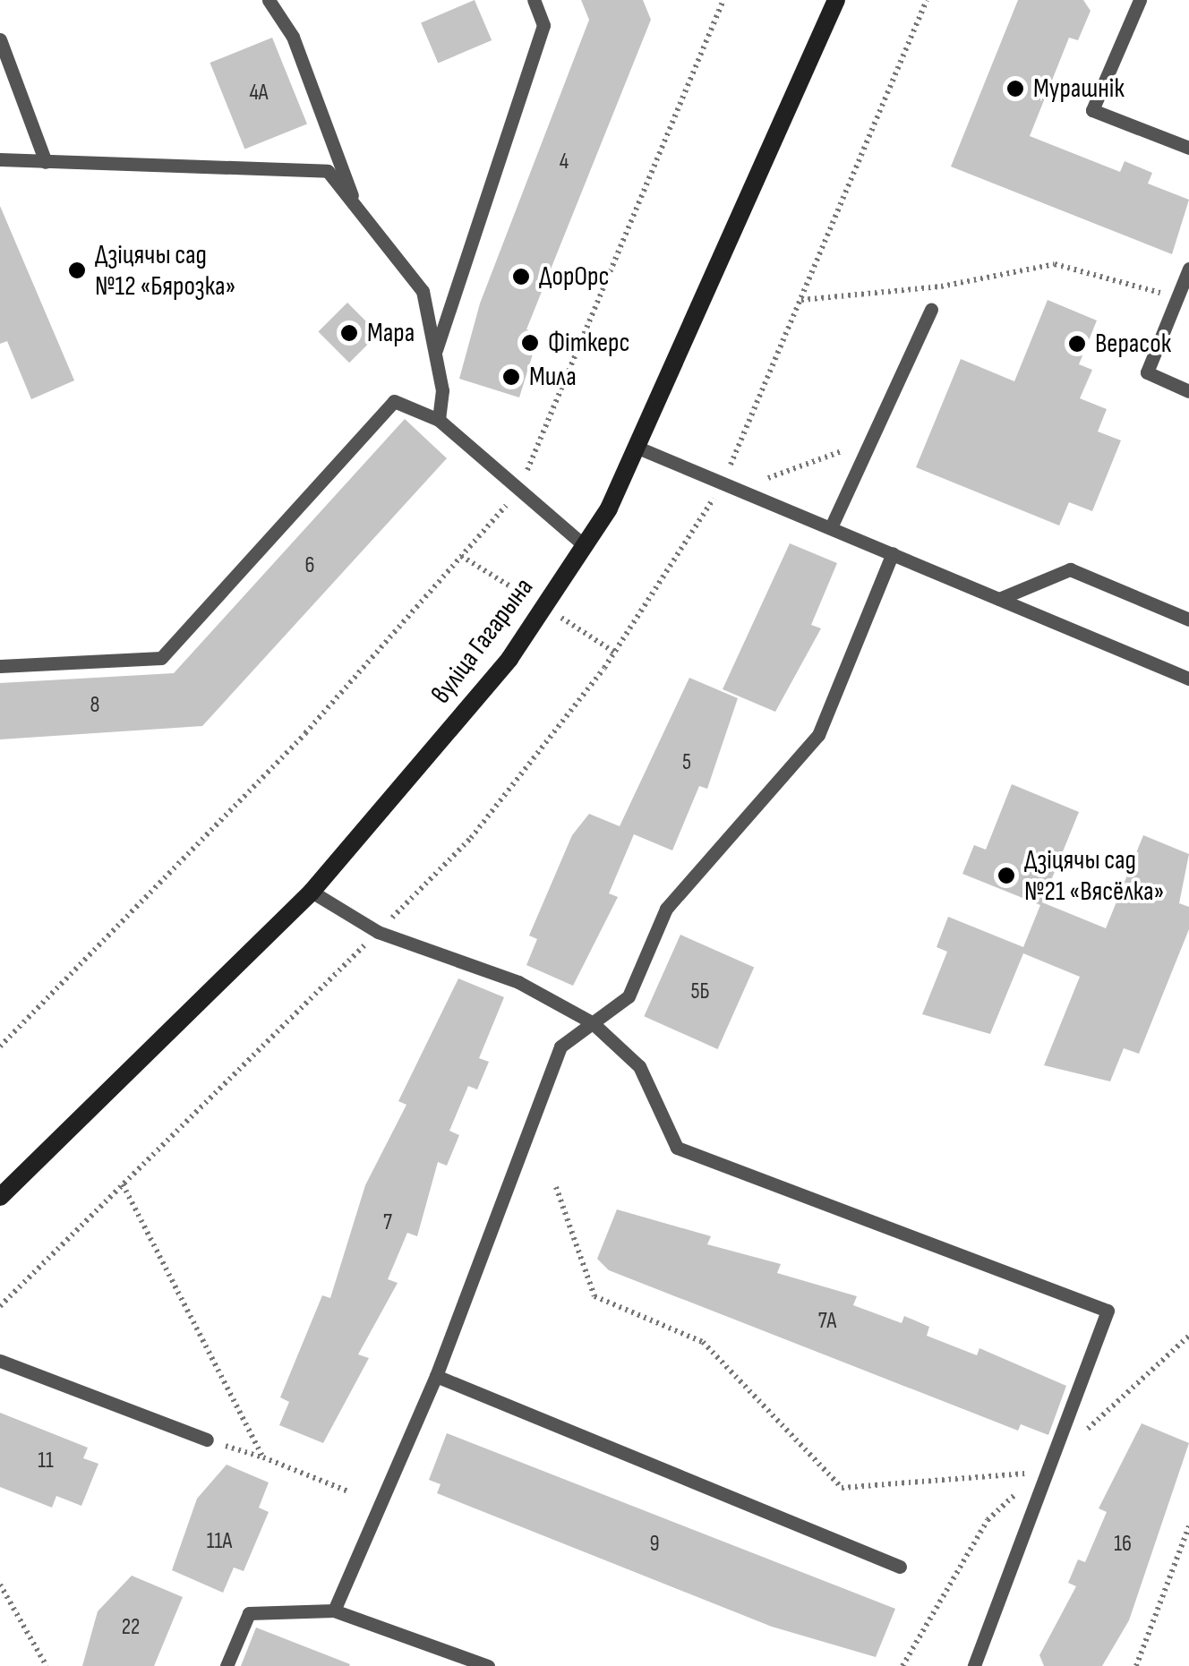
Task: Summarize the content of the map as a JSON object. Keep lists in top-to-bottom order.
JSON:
{
  "streets": {
    "main road": ["вуліца Гагарына"]
  },
  "places": [
    "Мурашнік",
    "Дзіцячы сад №12 «Бярозка»",
    "ДорОрс",
    "Мара",
    "Фіткерс",
    "Верасок",
    "Мила",
    "Дзіцячы сад №21 «Вясёлка»"
  ],
  "house_numbers": [
    "4А",
    "4",
    "6",
    "8",
    "5",
    "5Б",
    "7",
    "7А",
    "11",
    "11А",
    "9",
    "16",
    "22"
  ]
}
